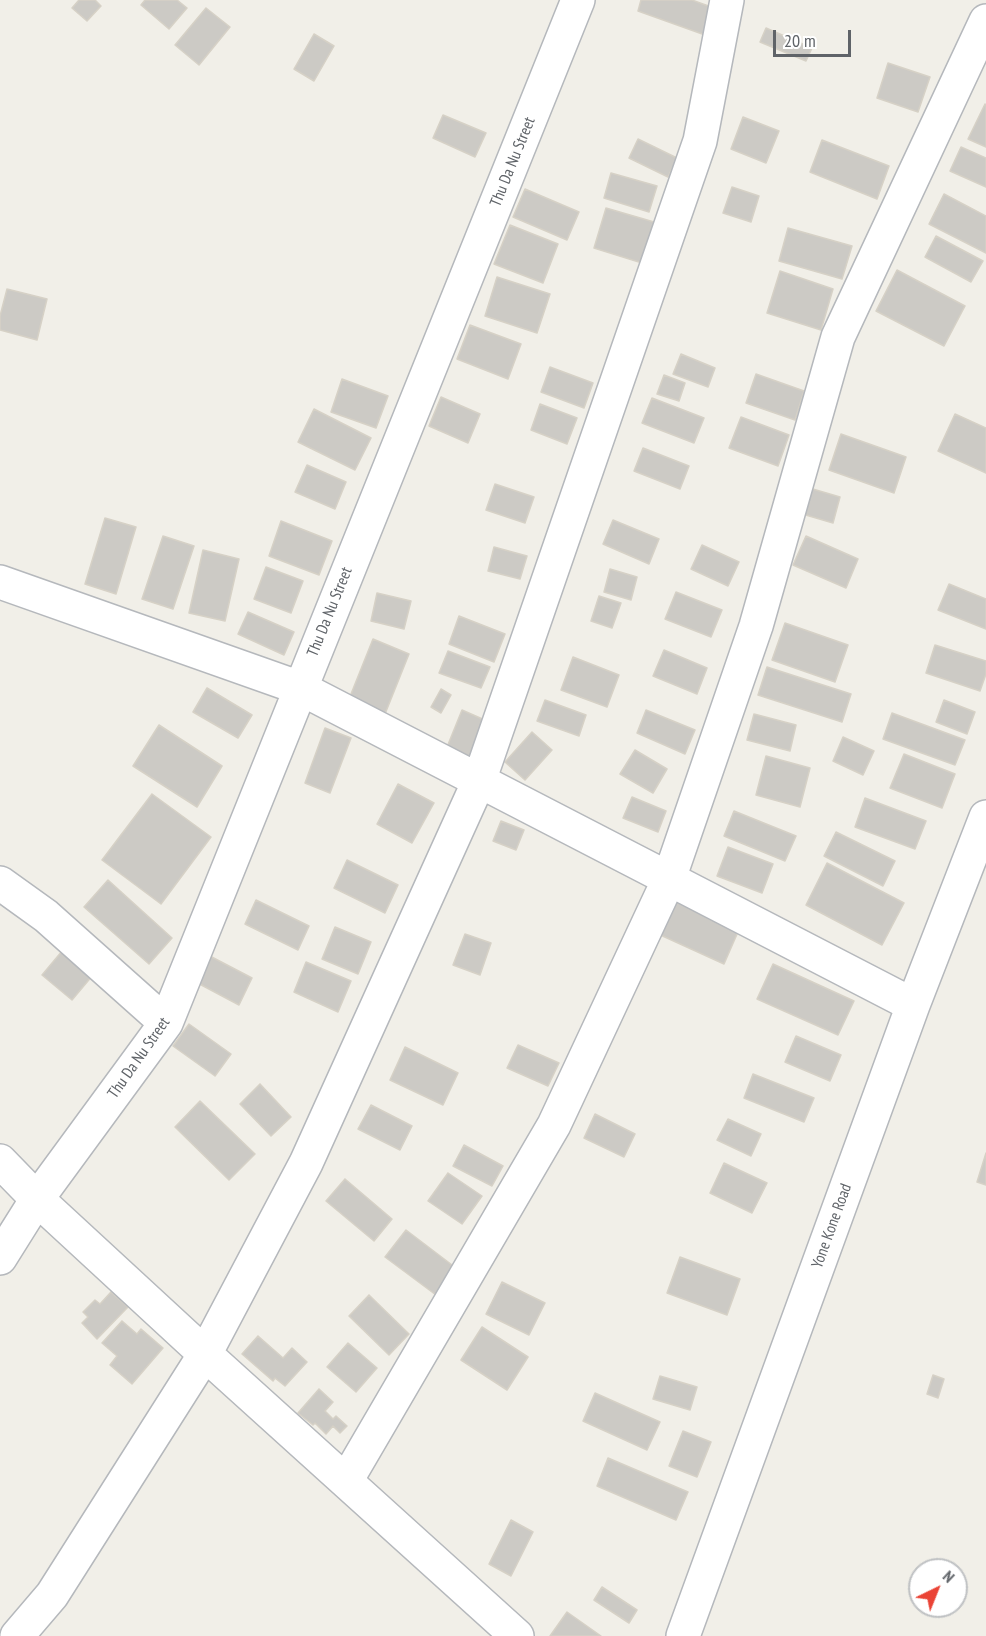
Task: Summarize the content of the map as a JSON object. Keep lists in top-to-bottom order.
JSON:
{
  "streets": {
    "street": ["Thu Da Nu Street", "Yone Kone Road"]
  },
  "scale_bar": "20 m",
  "north": "top right"
}
